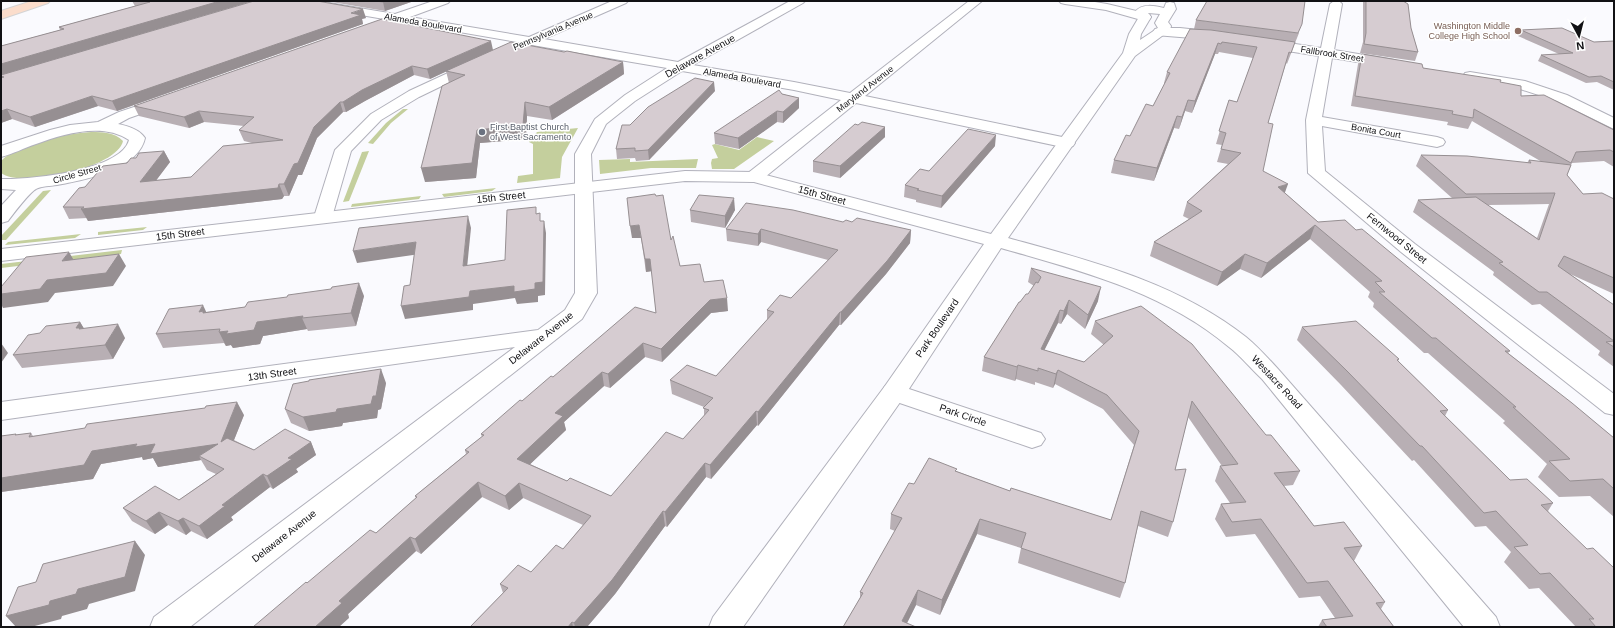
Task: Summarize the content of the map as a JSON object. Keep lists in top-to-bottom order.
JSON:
{
  "streets": {
    "street": [
      "Alameda Boulevard",
      "Pennsylvania Avenue",
      "Fallbrook Street",
      "Delaware Avenue",
      "Maryland Avenue",
      "Bonita Court",
      "Circle Street",
      "15th Street",
      "Fernwood Street",
      "Park Boulevard",
      "13th Street",
      "Westacre Road",
      "Park Circle"
    ]
  },
  "crossings": [
    ["Alameda Boulevard", "Pennsylvania Avenue"],
    ["Alameda Boulevard", "Delaware Avenue"],
    ["Alameda Boulevard", "Maryland Avenue"],
    ["Alameda Boulevard", "Park Boulevard"],
    ["Fallbrook Street", "Fernwood Street"],
    ["Delaware Avenue", "15th Street"],
    ["Delaware Avenue", "13th Street"],
    ["Maryland Avenue", "15th Street"],
    ["Bonita Court", "Fernwood Street"],
    ["15th Street", "Park Boulevard"],
    ["15th Street", "Westacre Road"],
    ["Park Boulevard", "Westacre Road"],
    ["Park Boulevard", "Park Circle"]
  ],
  "places": ["Washington Middle College High School", "First Baptist Church of West Sacramento"],
  "north": "bottom"
}
